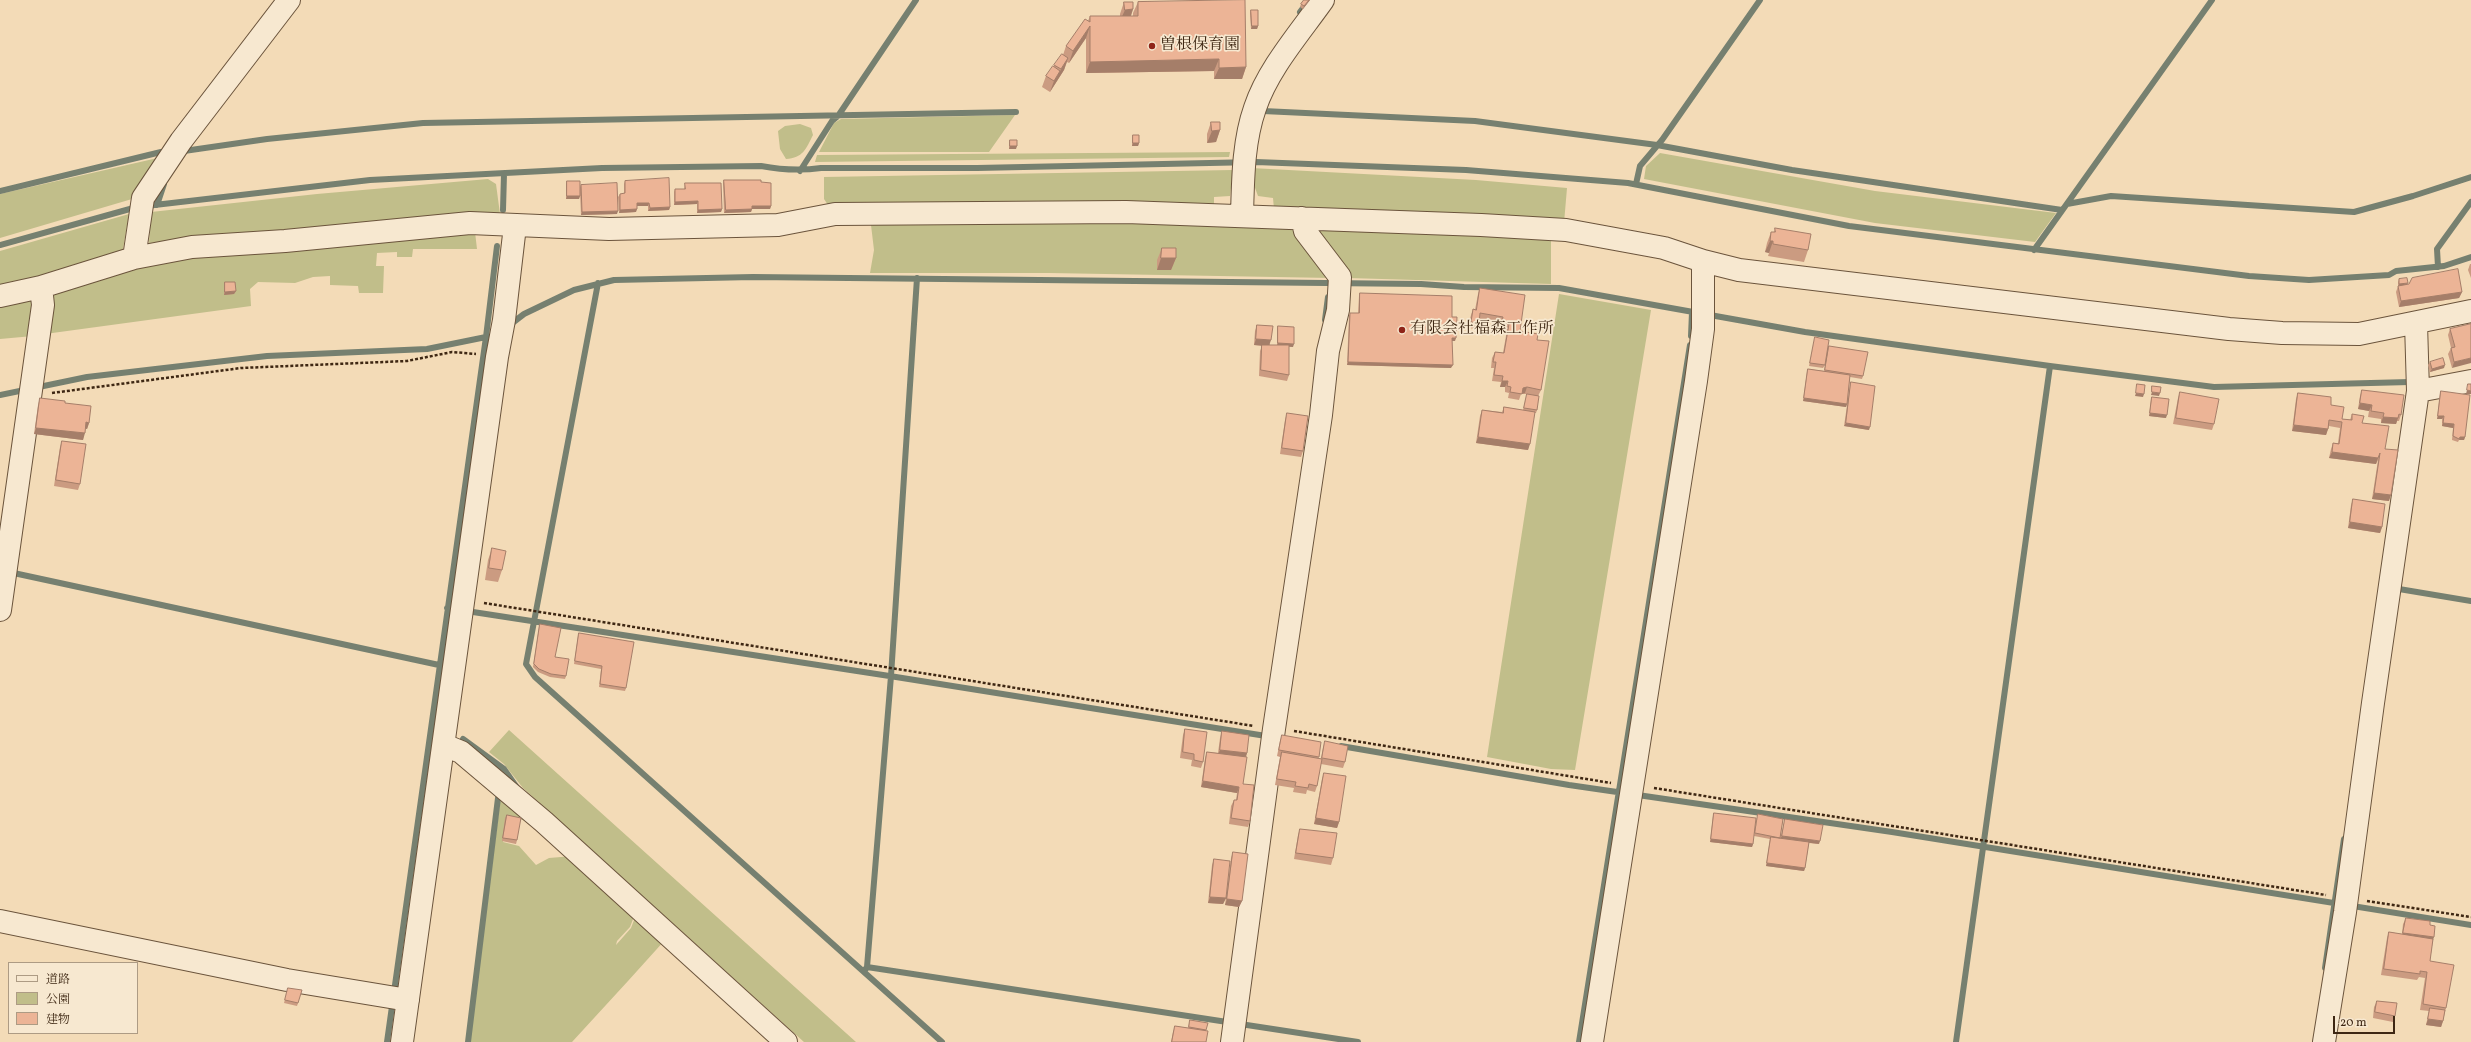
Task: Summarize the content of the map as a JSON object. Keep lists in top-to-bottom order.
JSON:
{
  "places": ["曽根保育園", "有限会社福森工作所"],
  "legend": ["道路", "公園", "建物"],
  "scale_bar": "20 m"
}
